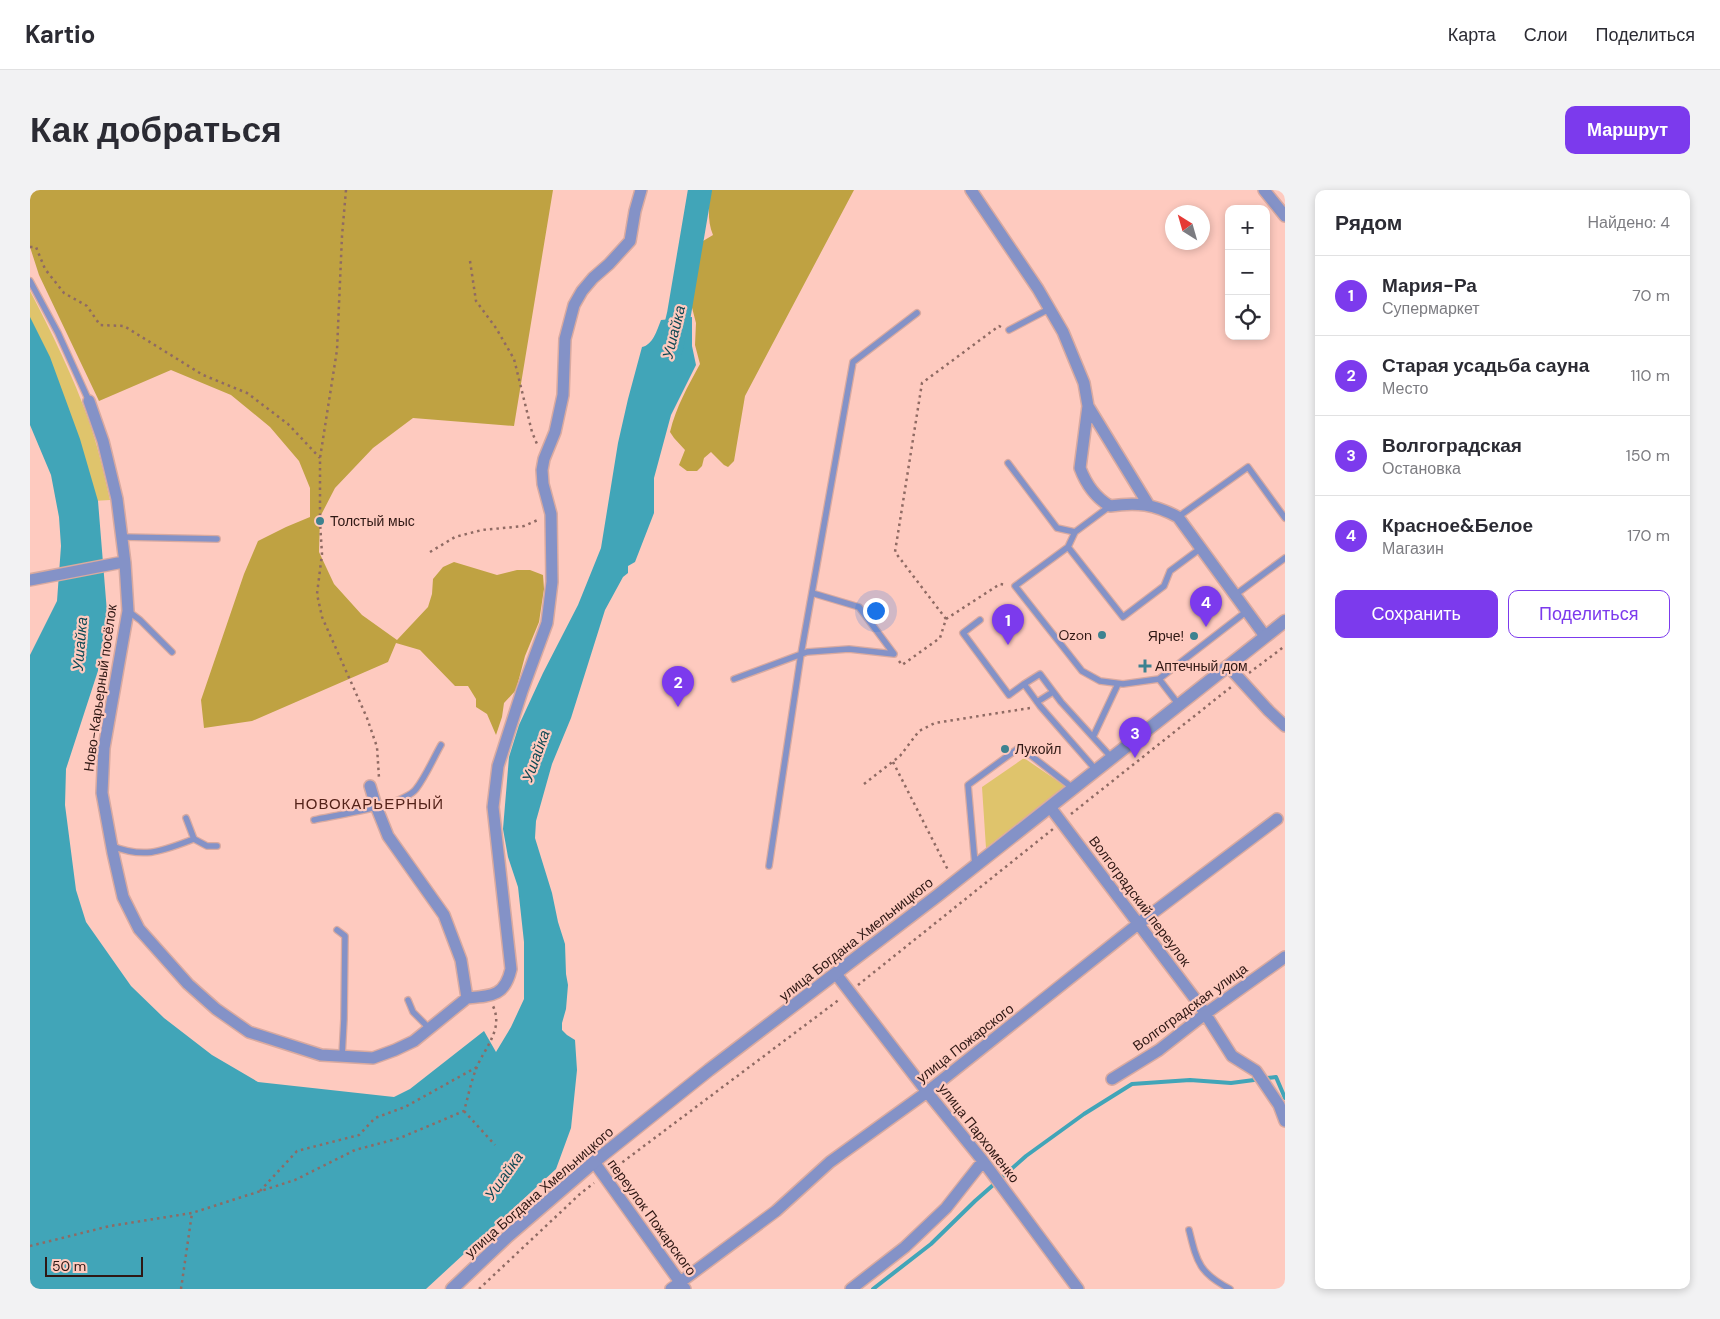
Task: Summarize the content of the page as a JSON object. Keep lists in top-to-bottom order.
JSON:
{
  "streets": {
    "street": [
      "Ново-Карьерный посёлок",
      "Волгоградский переулок",
      "улица Богдана Хмельницкого",
      "Волгоградская улица",
      "улица Пожарского",
      "улица Пархоменко",
      "переулок Пожарского"
    ]
  },
  "crossings": [
    ["Волгоградский переулок", "улица Богдана Хмельницкого"],
    ["Волгоградский переулок", "Волгоградская улица"],
    ["Волгоградский переулок", "улица Пожарского"],
    ["улица Богдана Хмельницкого", "улица Пархоменко"],
    ["улица Богдана Хмельницкого", "переулок Пожарского"],
    ["улица Пожарского", "улица Пархоменко"],
    ["улица Пожарского", "переулок Пожарского"]
  ],
  "districts": ["НОВОКАРЬЕРНЫЙ"],
  "water": ["Ушайка"],
  "places": {
    "other": [
      "Толстый мыс",
      "Ozon",
      "Ярче!",
      "Лукойл"
    ],
    "health": ["Аптечный дом"]
  },
  "scale_bar": "50 m",
  "north": "top left",
  "page": {
    "header": "Kartio",
    "nav": ["Карта", "Слои", "Поделиться"],
    "buttons": [
      "Маршрут",
      ["Сохранить", "Поделиться"]
    ],
    "title": "Как добраться",
    "heading": ["Рядом", "Найдено: 4"],
    "map_buttons": ["+", "−"],
    "list": [
      {
        "mark": "1",
        "name": "Мария-Ра",
        "note": "Супермаркет",
        "value": "70 m"
      },
      {
        "mark": "2",
        "name": "Старая усадьба сауна",
        "note": "Место",
        "value": "110 m"
      },
      {
        "mark": "3",
        "name": "Волгоградская",
        "note": "Остановка",
        "value": "150 m"
      },
      {
        "mark": "4",
        "name": "Красное&Белое",
        "note": "Магазин",
        "value": "170 m"
      }
    ],
    "pins": [
      "4",
      "1",
      "2",
      "3"
    ],
    "scale": "50 m"
  }
}
